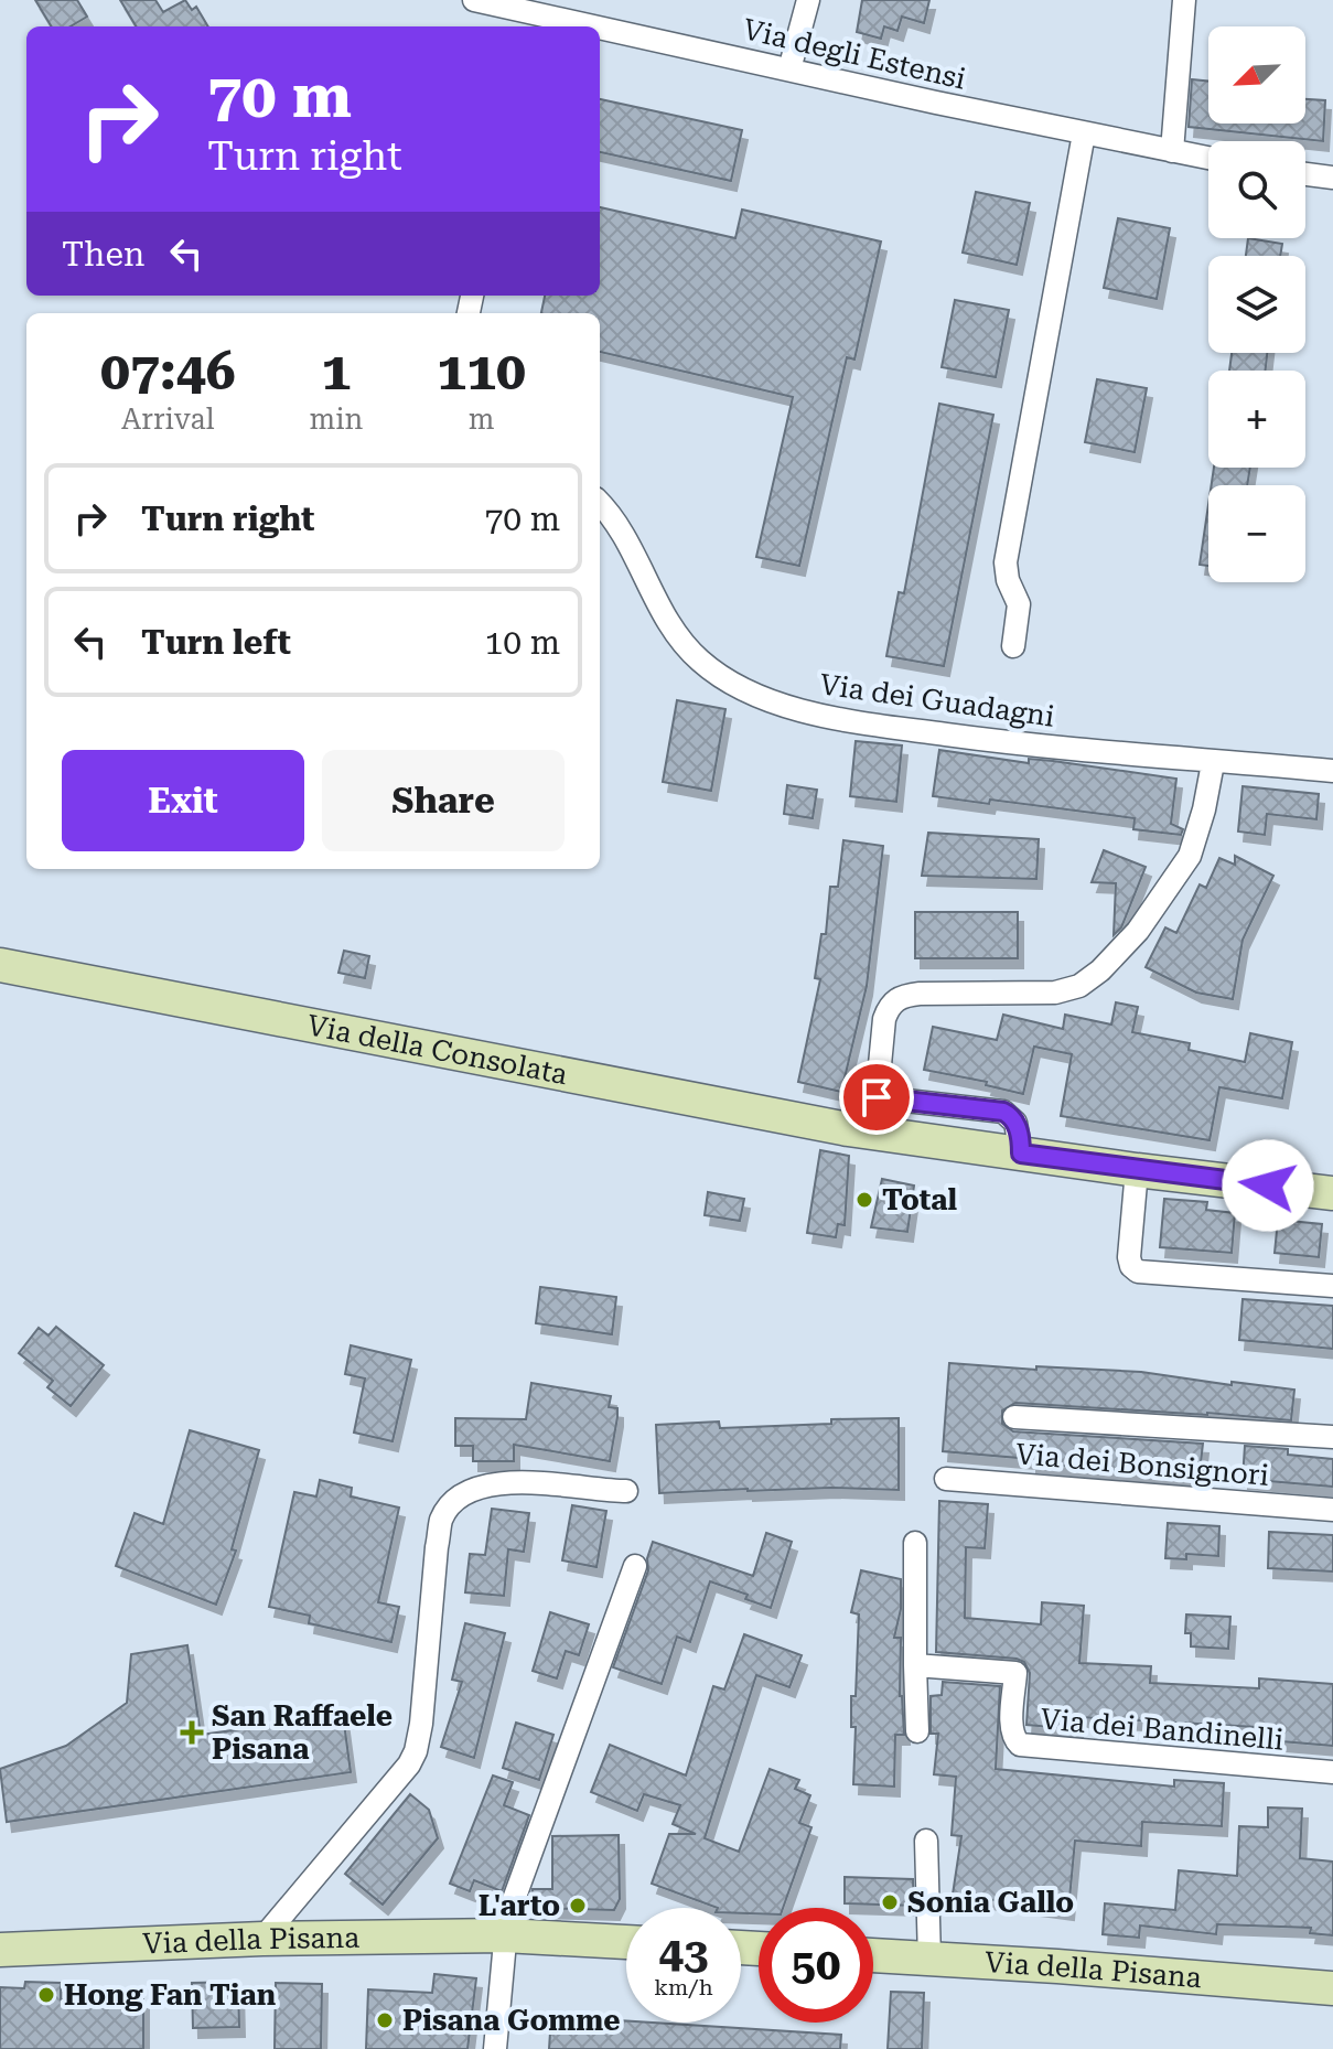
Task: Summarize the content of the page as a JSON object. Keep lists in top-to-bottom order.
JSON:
{
  "streets": {
    "main road": ["Via della Consolata", "Via della Pisana"],
    "street": [
      "Via degli Estensi",
      "Via dei Guadagni",
      "Via dei Bonsignori",
      "Via dei Bandinelli"
    ]
  },
  "places": {
    "other": [
      "Total",
      "Sonia Gallo",
      "L'arto",
      "Hong Fan Tian",
      "Pisana Gomme"
    ],
    "health": ["San Raffaele Pisana"]
  },
  "north": "bottom left",
  "page": {
    "map_buttons": ["+", "−"],
    "turn": ["70 m", "Turn right"],
    "then": "Then",
    "eta": [
      "07:46",
      "Arrival",
      "1",
      "min",
      "110",
      "m"
    ],
    "list": [
      {
        "name": "Turn right",
        "value": "70 m"
      },
      {
        "name": "Turn left",
        "value": "10 m"
      }
    ],
    "buttons": ["Exit", "Share"],
    "speed": "43 km/h",
    "limit": "50"
  }
}
